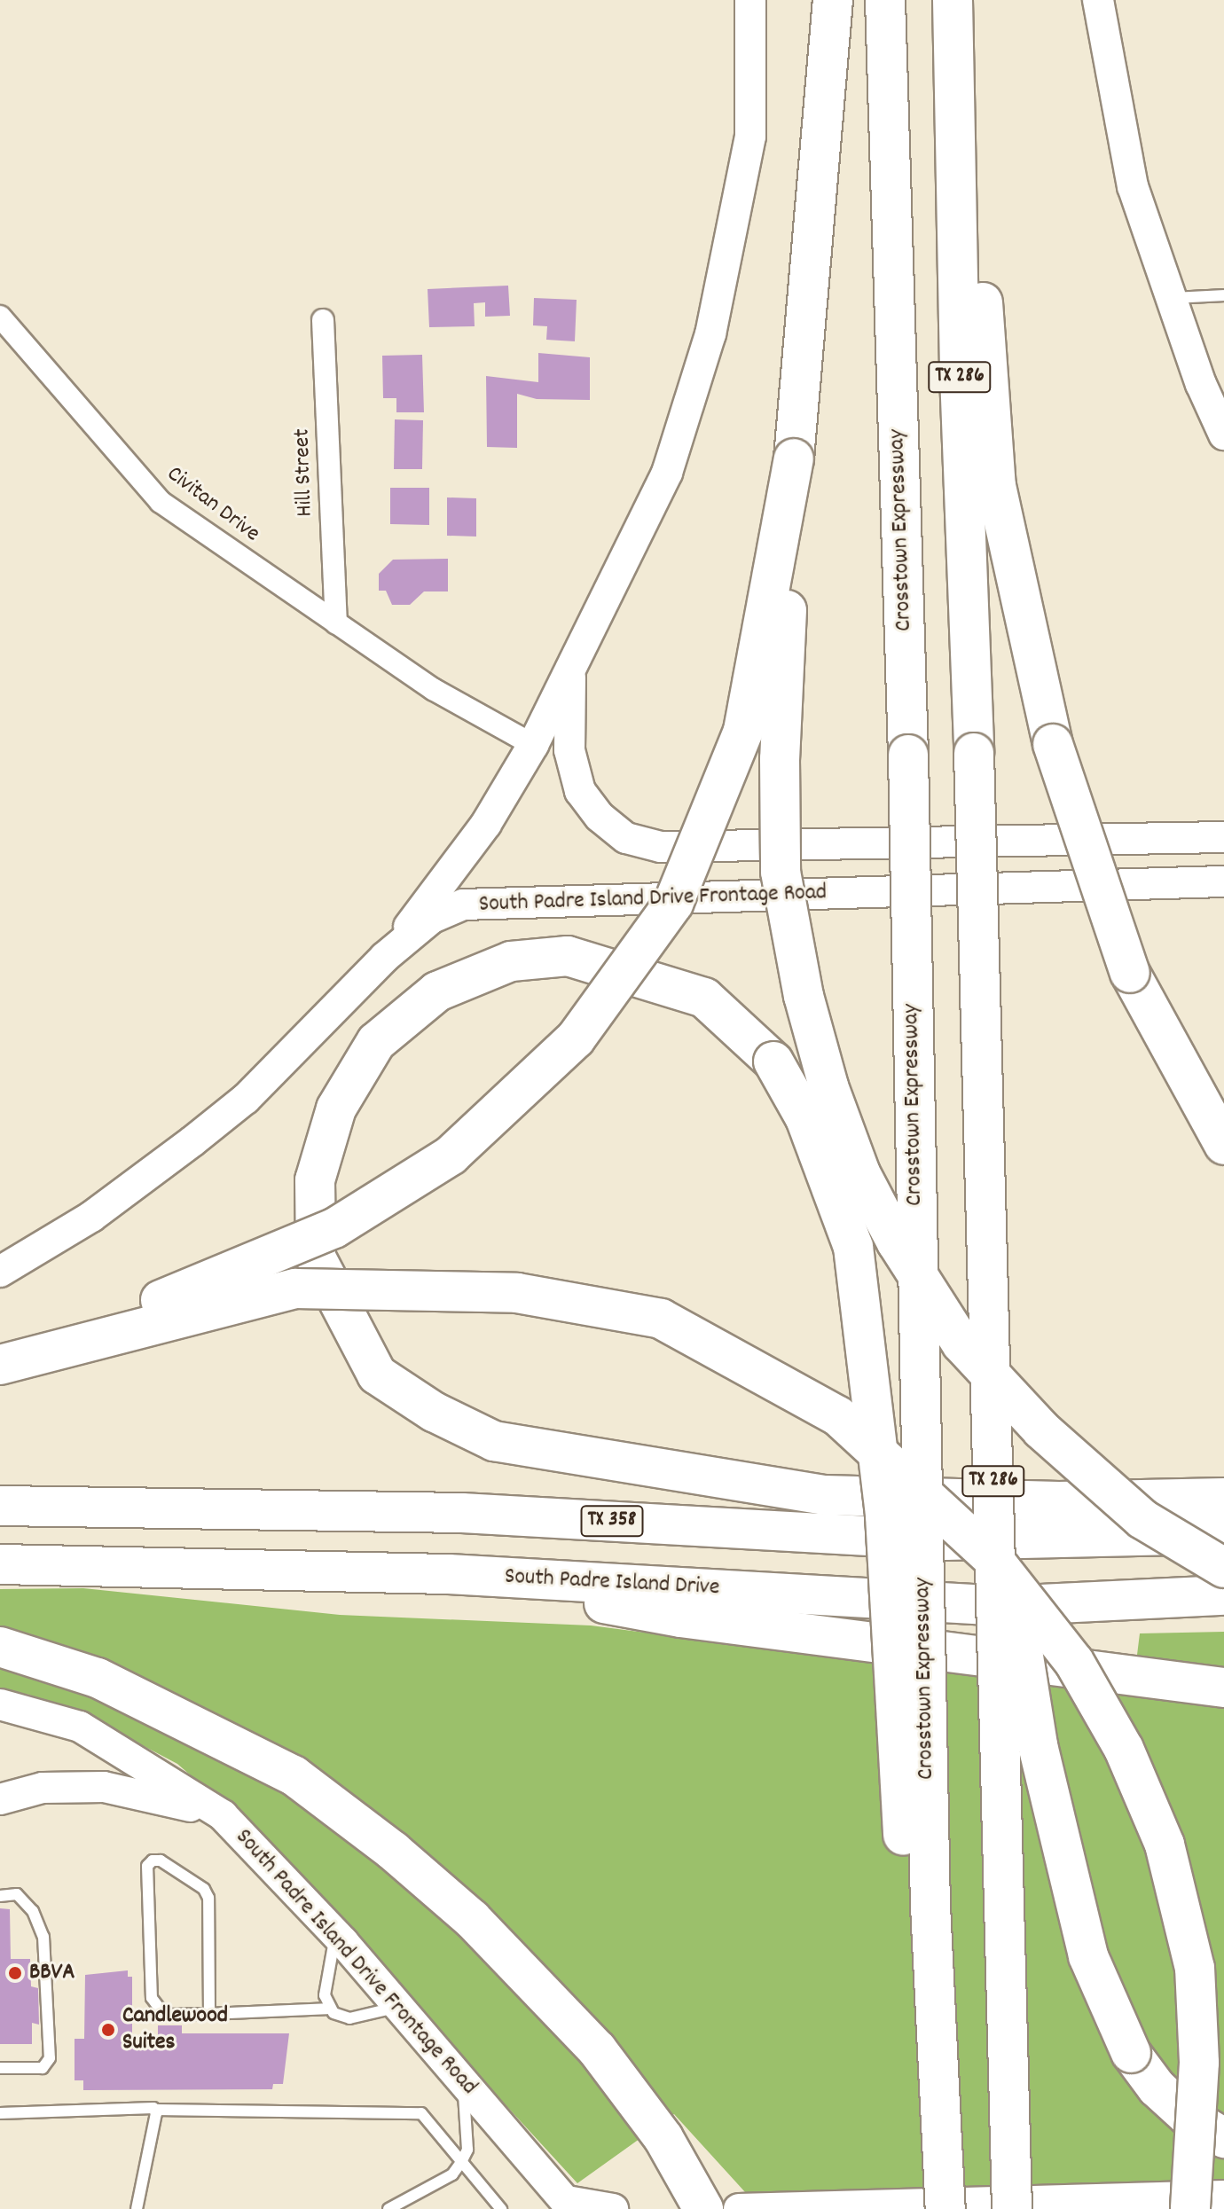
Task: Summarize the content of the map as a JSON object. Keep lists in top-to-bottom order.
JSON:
{
  "streets": {
    "highway": [
      "TX 286",
      "Crosstown Expressway",
      "TX 358",
      "South Padre Island Drive"
    ],
    "main road": ["South Padre Island Drive Frontage Road"],
    "street": ["Hill Street", "Civitan Drive"]
  },
  "crossings": [
    ["Hill Street", "Civitan Drive"]
  ],
  "places": ["BBVA", "Candlewood Suites"]
}
